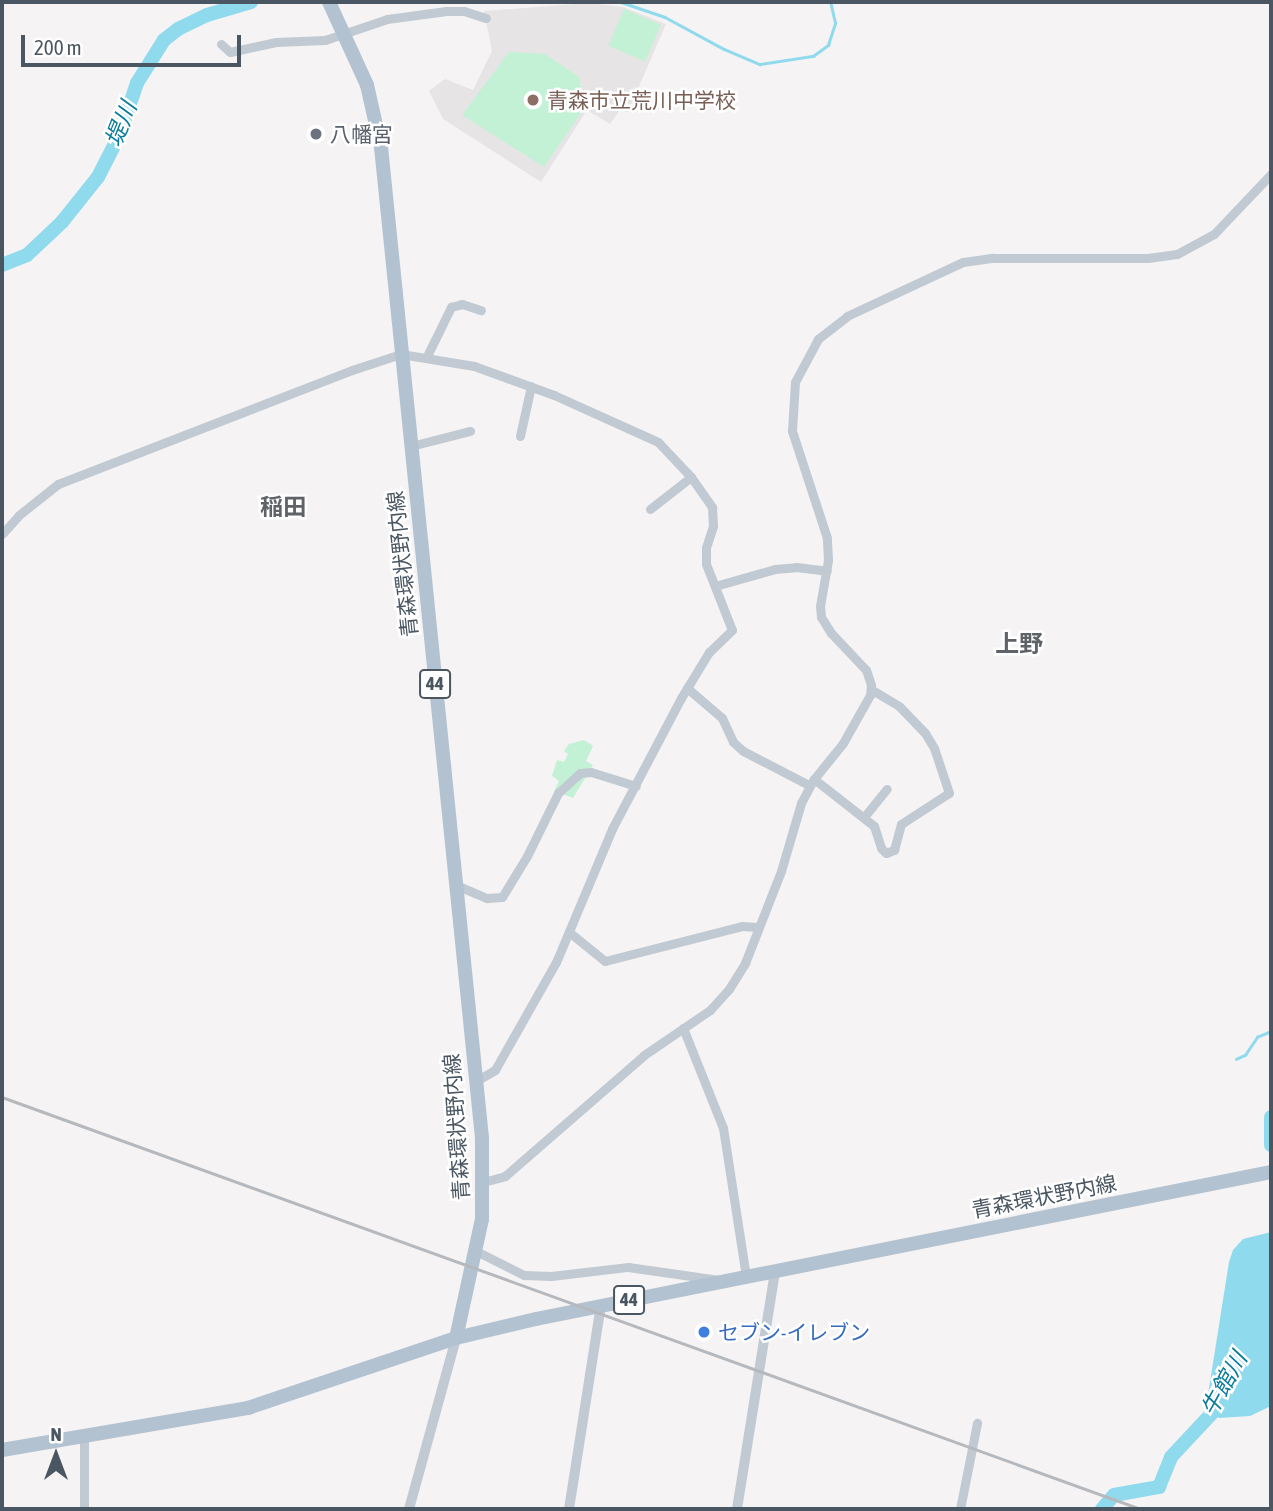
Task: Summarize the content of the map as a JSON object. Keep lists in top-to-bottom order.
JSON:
{
  "streets": {
    "main road": ["青森環状野内線", "44"]
  },
  "districts": ["稲田", "上野"],
  "water": ["堤川", "牛館川"],
  "places": ["青森市立荒川中学校", "八幡宮", "セブン-イレブン"],
  "scale_bar": "200 m",
  "north": "top"
}
